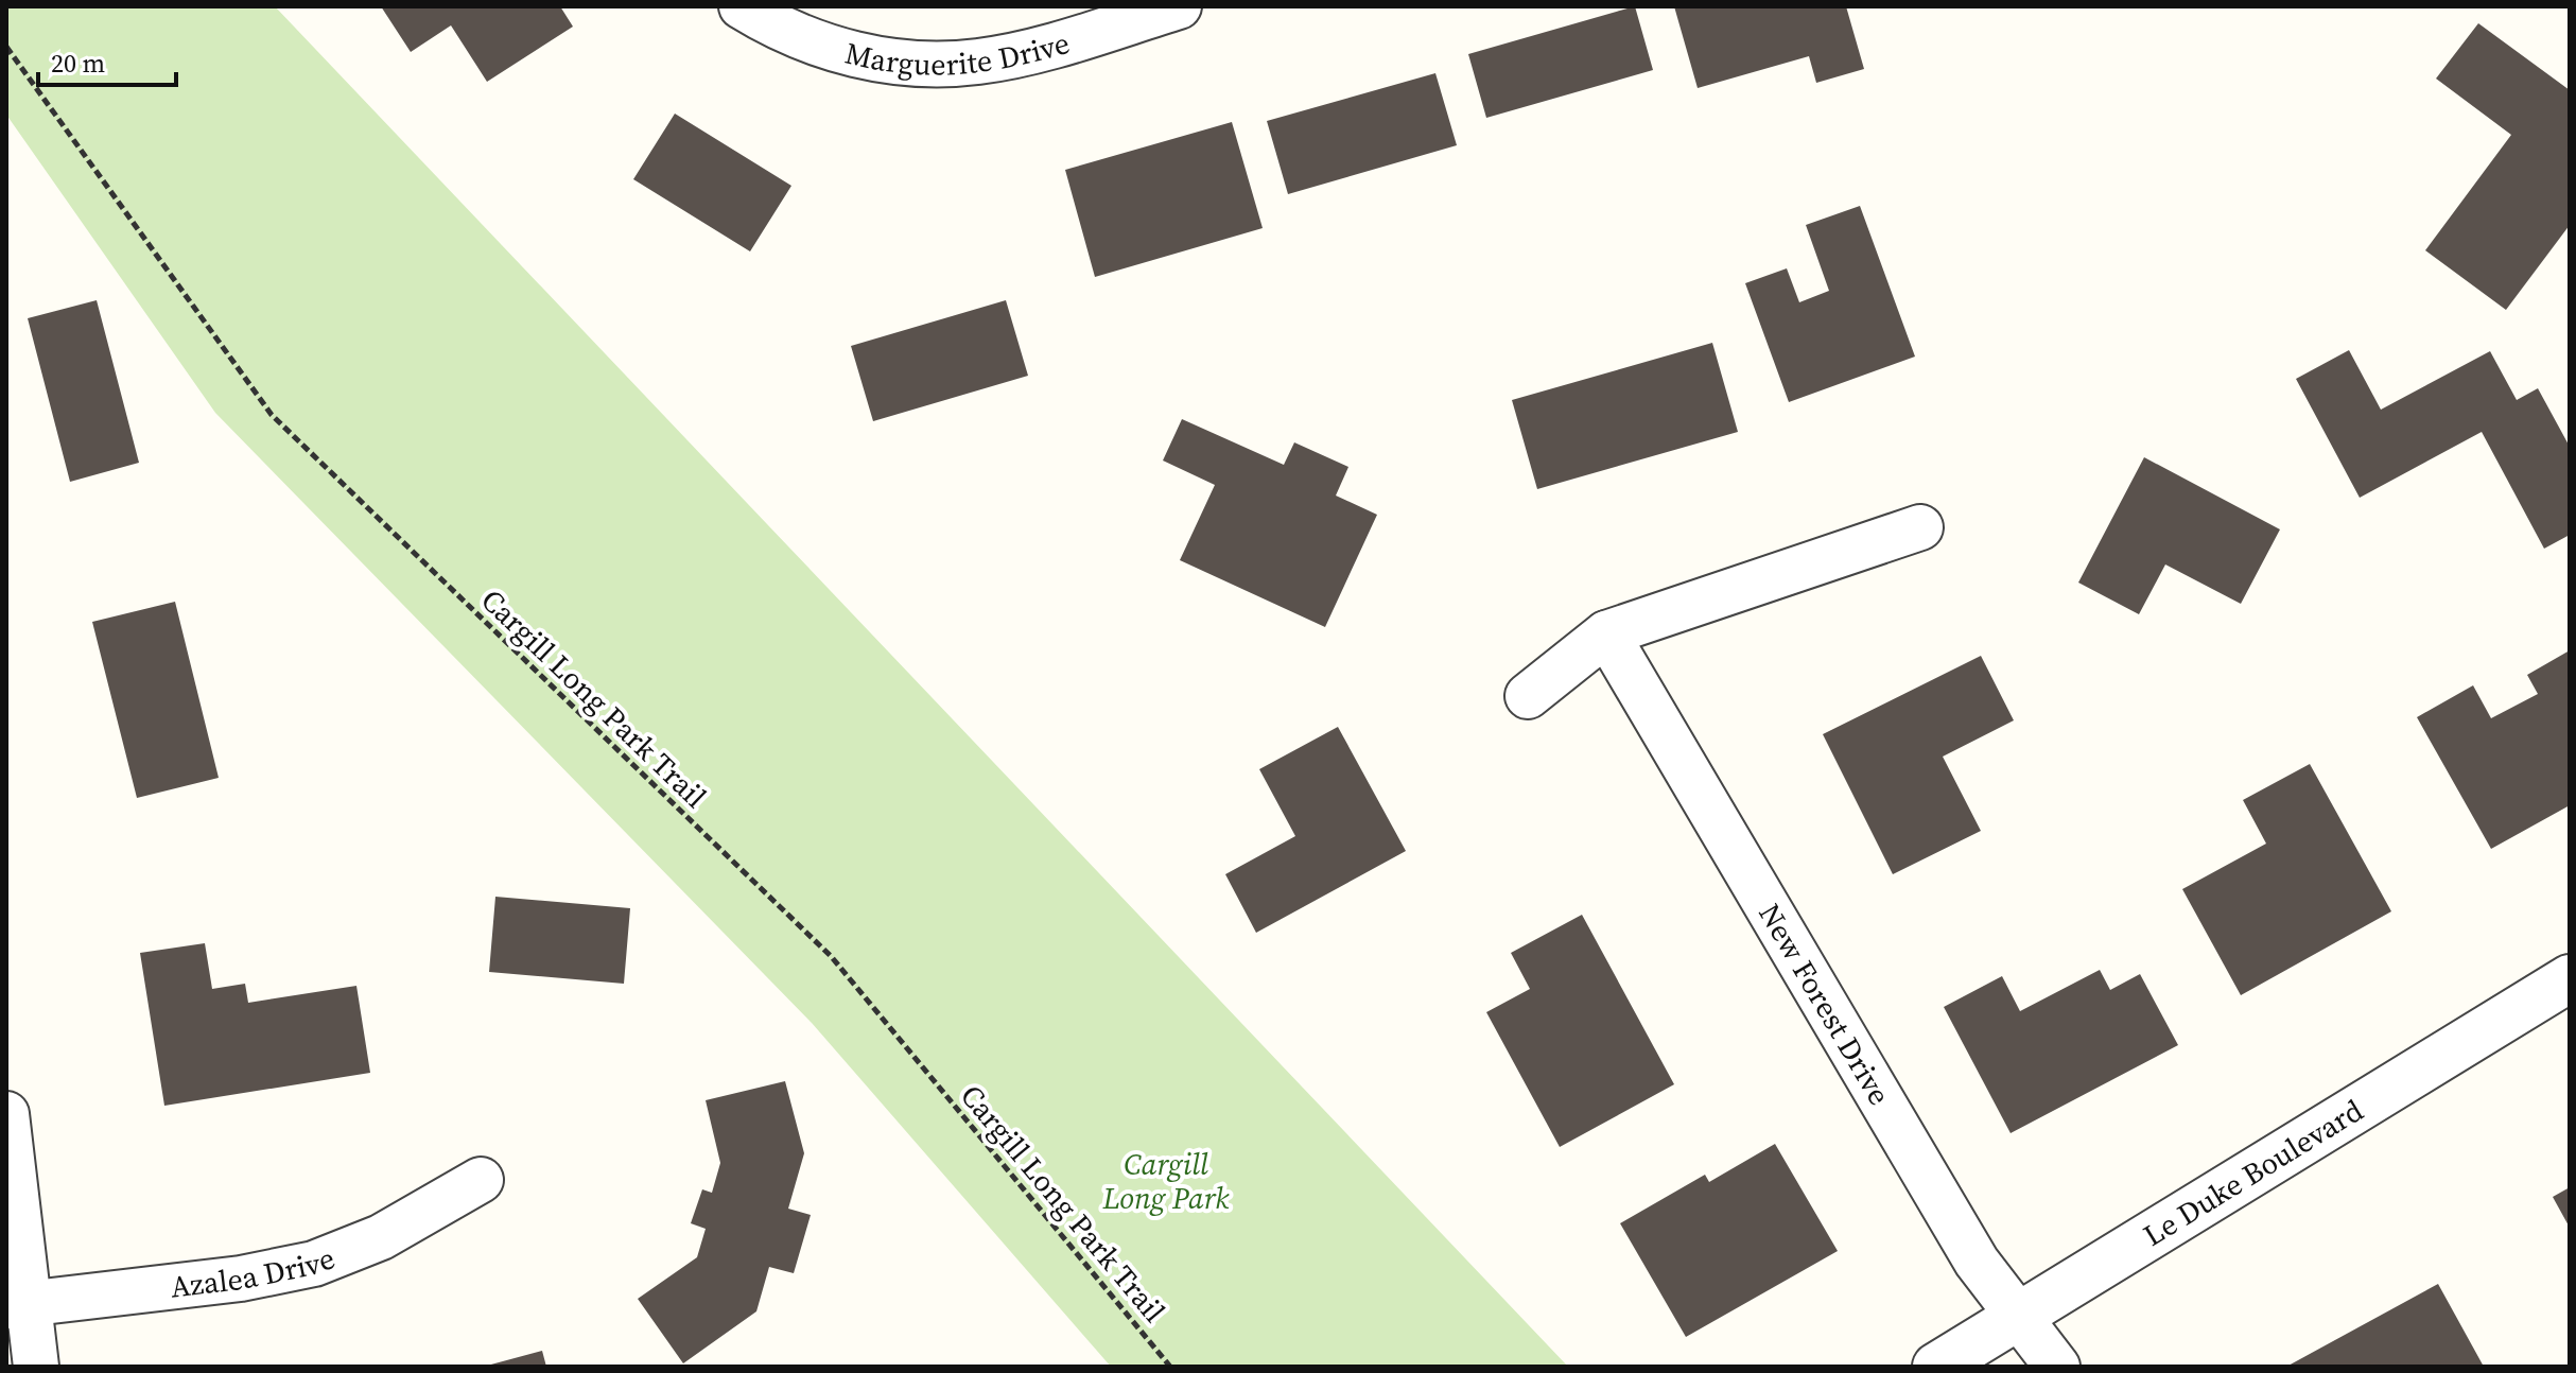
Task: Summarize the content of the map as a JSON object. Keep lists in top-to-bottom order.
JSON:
{
  "streets": {
    "street": [
      "Marguerite Drive",
      "New Forest Drive",
      "Le Duke Boulevard",
      "Azalea Drive"
    ],
    "path": ["Cargill Long Park Trail"]
  },
  "crossings": [
    ["New Forest Drive", "Le Duke Boulevard"]
  ],
  "parks": ["Cargill Long Park"],
  "scale_bar": "20 m"
}
